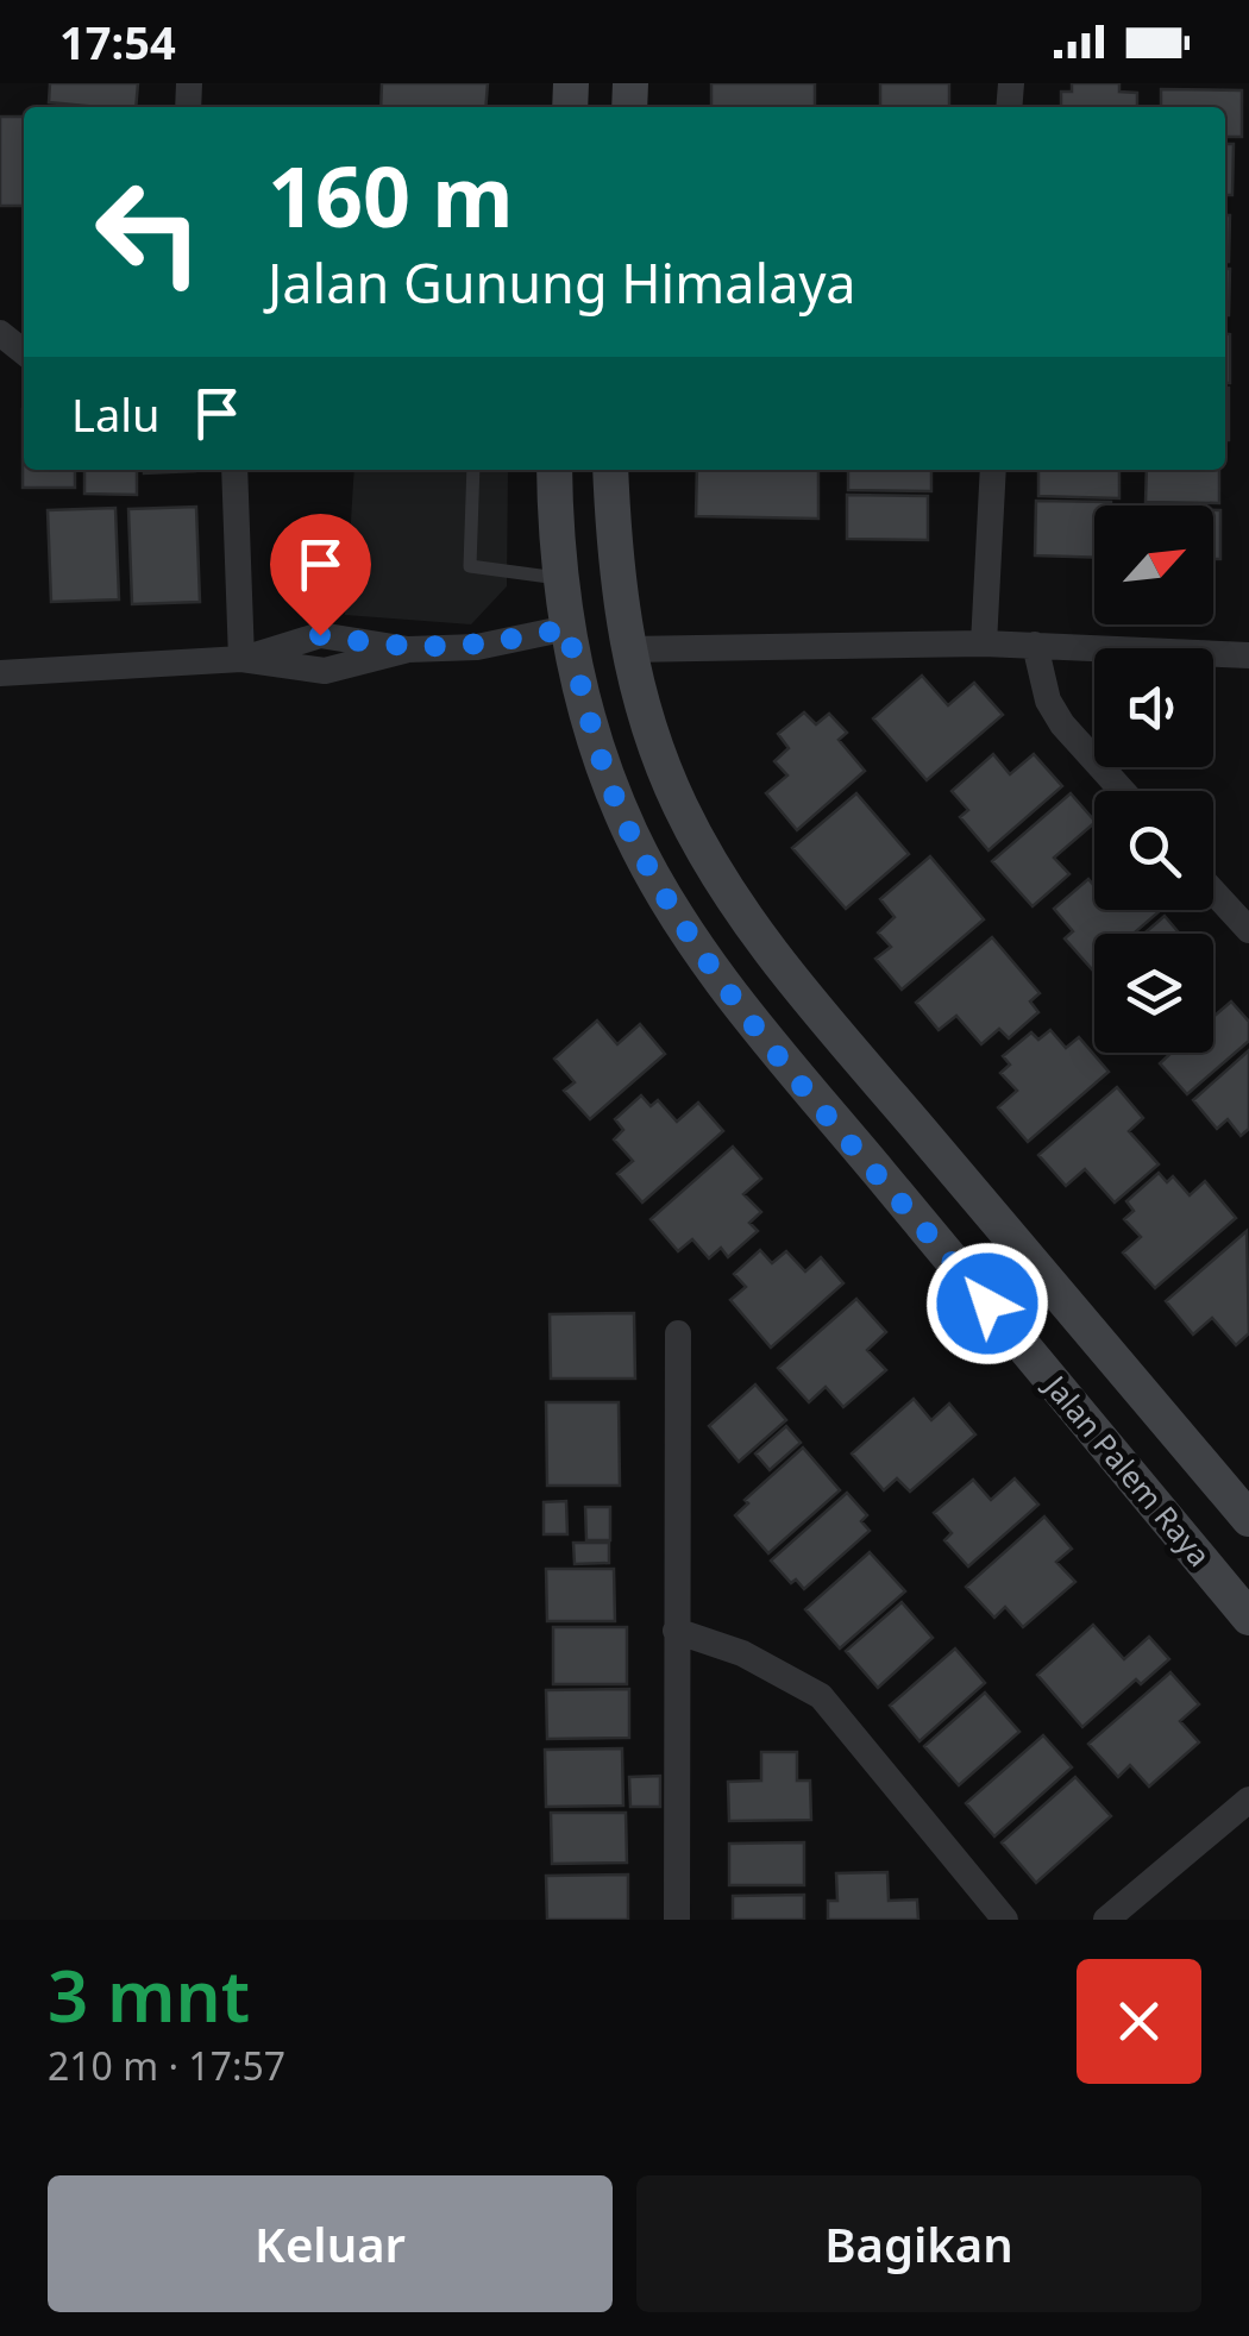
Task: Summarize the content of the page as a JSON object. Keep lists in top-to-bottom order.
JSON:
{
  "streets": {
    "street": ["Jalan Palem Raya"]
  },
  "north": "top right",
  "page": {
    "status": "17:54",
    "turn": ["160 m", "Jalan Gunung Himalaya"],
    "then": "Lalu",
    "heading": ["3 mnt", "210 m · 17:57"],
    "buttons": ["Keluar", "Bagikan"]
  }
}
